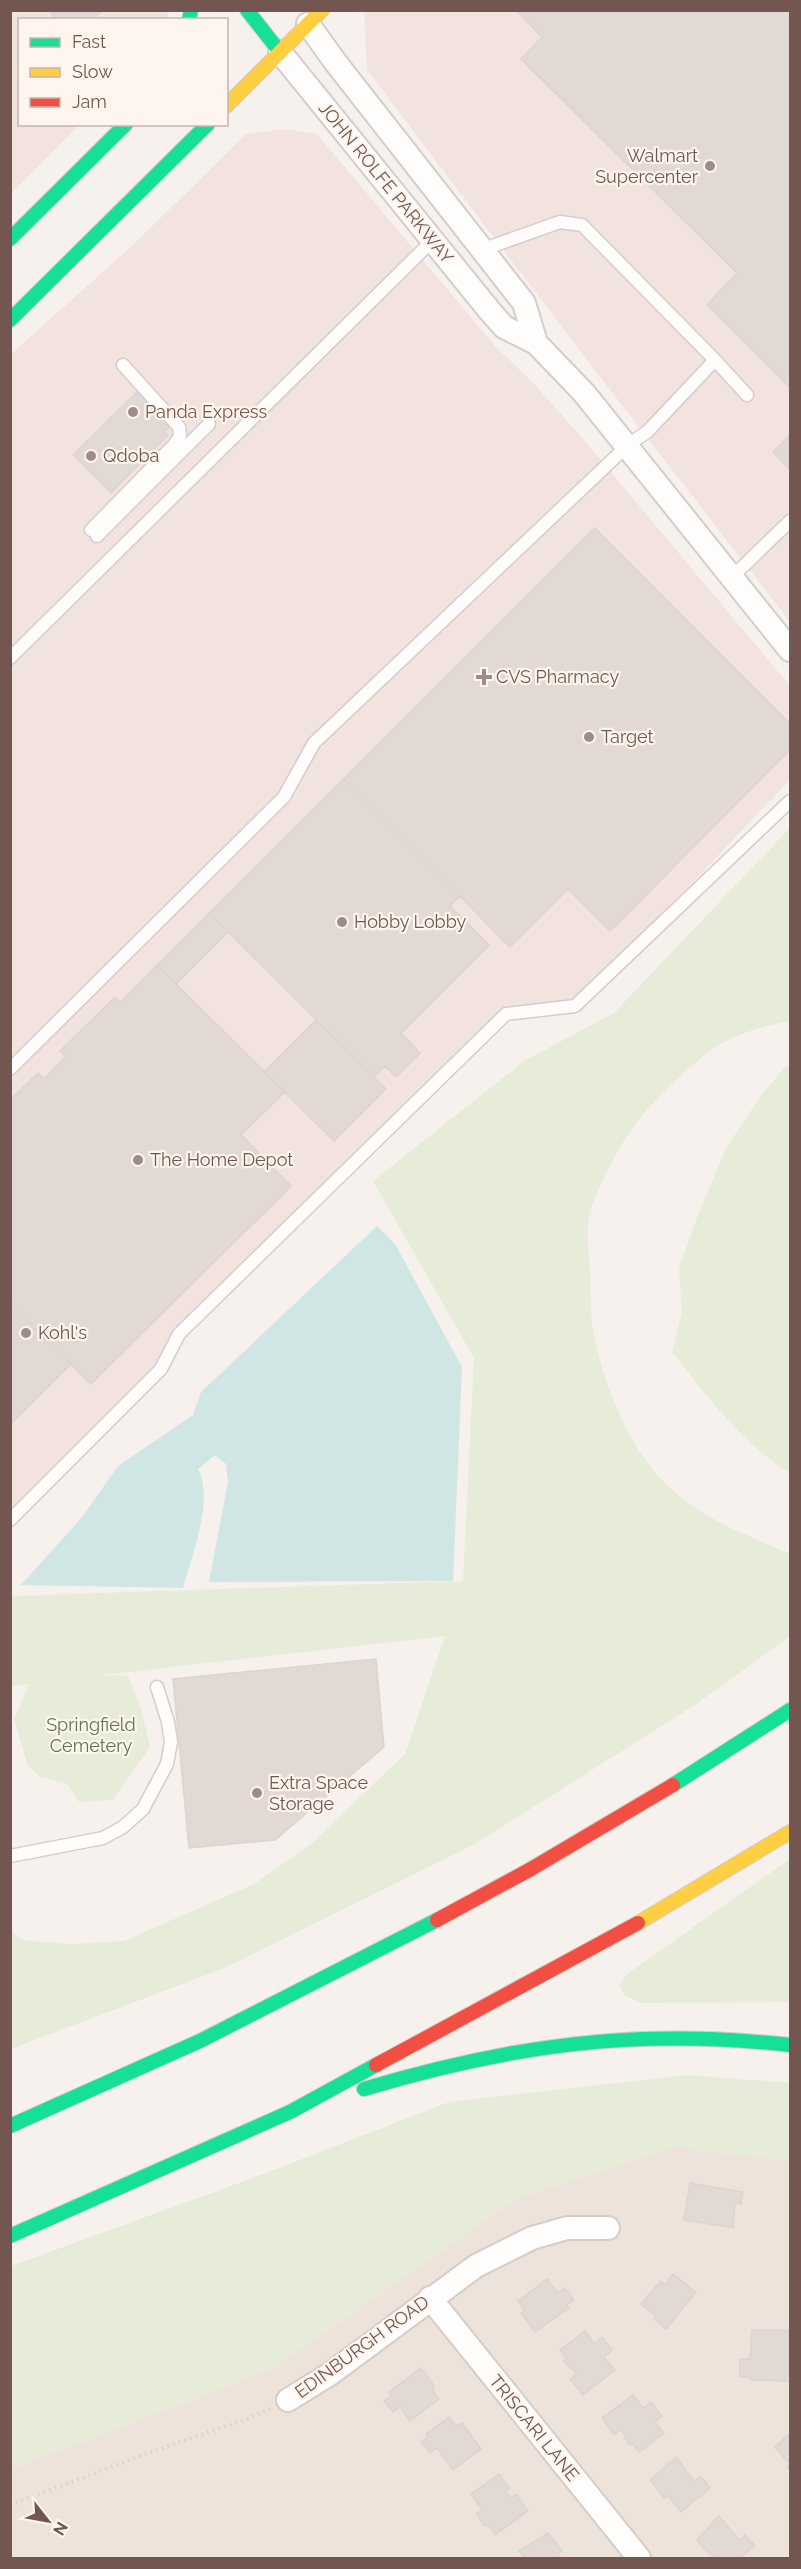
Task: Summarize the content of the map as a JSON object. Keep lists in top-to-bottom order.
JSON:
{
  "streets": {
    "main road": ["JOHN ROLFE PARKWAY"],
    "street": ["EDINBURGH ROAD", "TRISCARI LANE"]
  },
  "crossings": [
    ["EDINBURGH ROAD", "TRISCARI LANE"]
  ],
  "parks": ["Springfield Cemetery"],
  "places": {
    "other": [
      "Walmart Supercenter",
      "Panda Express",
      "Qdoba",
      "Target",
      "Hobby Lobby",
      "The Home Depot",
      "Kohl's",
      "Extra Space Storage"
    ],
    "health": ["CVS Pharmacy"]
  },
  "legend": ["Fast", "Slow", "Jam"],
  "north": "bottom right"
}
